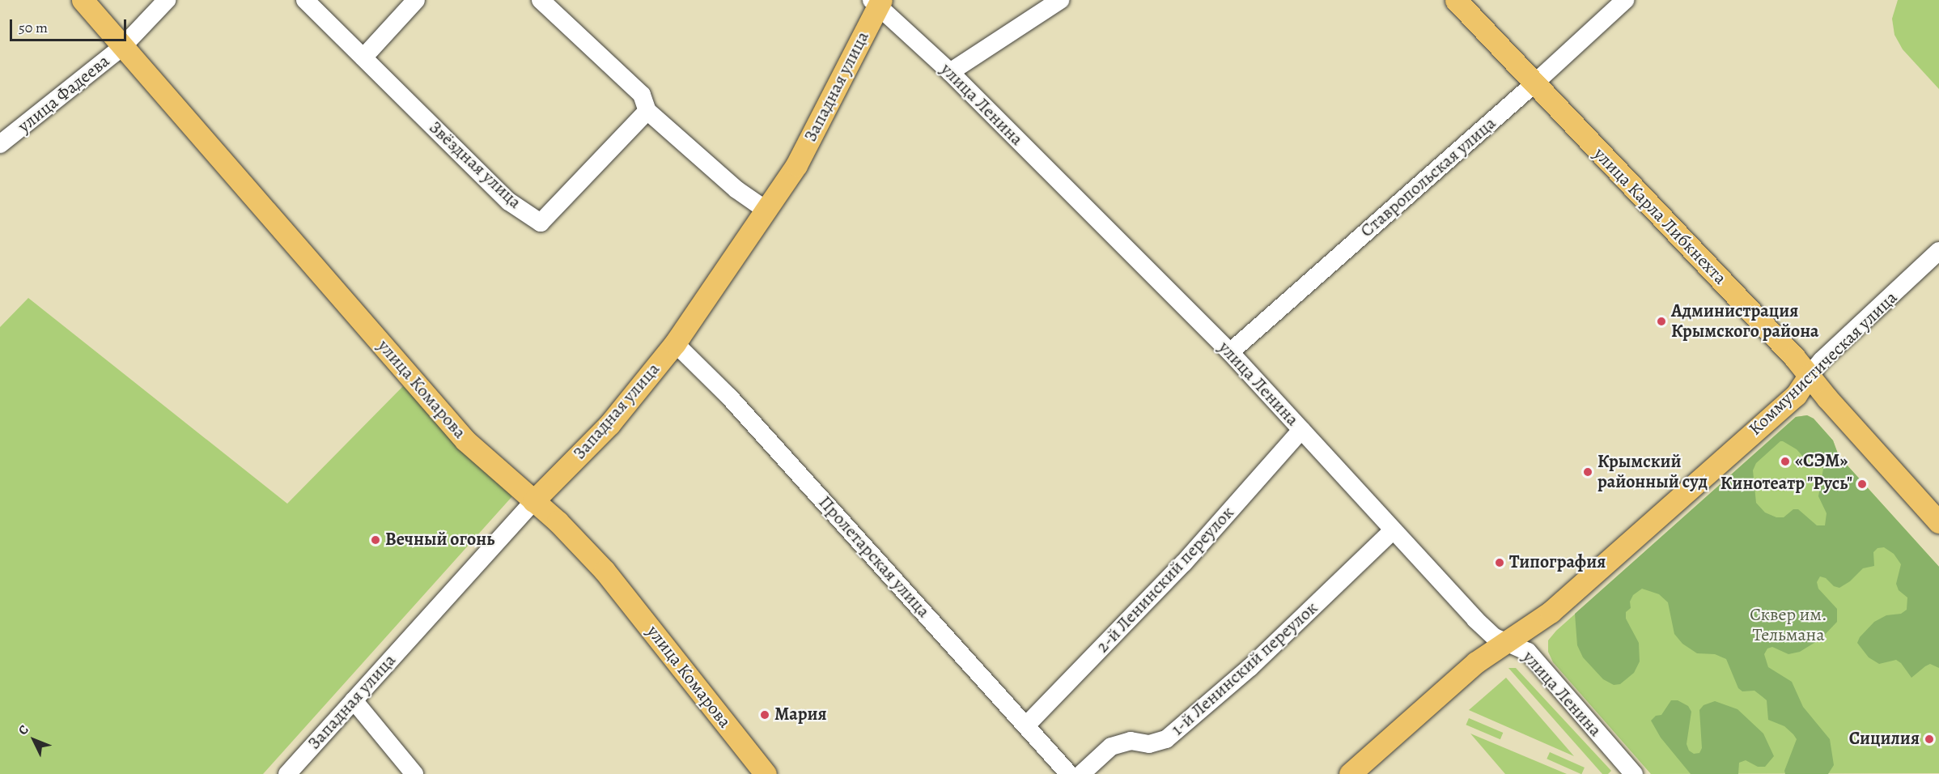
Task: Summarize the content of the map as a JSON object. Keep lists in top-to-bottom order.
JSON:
{
  "streets": {
    "main road": [
      "Западная улица",
      "улица Карла Либкнехта",
      "Коммунистическая улица",
      "улица Комарова"
    ],
    "street": [
      "улица Фадеева",
      "улица Ленина",
      "Звёздная улица",
      "Ставропольская улица",
      "Пролетарская улица",
      "2-й Ленинский переулок",
      "1-й Ленинский переулок"
    ]
  },
  "crossings": [
    ["Западная улица", "улица Ленина"],
    ["Западная улица", "улица Комарова"],
    ["Западная улица", "Пролетарская улица"],
    ["улица Фадеева", "улица Комарова"],
    ["улица Ленина", "Ставропольская улица"],
    ["улица Ленина", "Коммунистическая улица"],
    ["улица Ленина", "2-й Ленинский переулок"],
    ["улица Ленина", "1-й Ленинский переулок"],
    ["Ставропольская улица", "улица Карла Либкнехта"],
    ["улица Карла Либкнехта", "Коммунистическая улица"],
    ["Пролетарская улица", "2-й Ленинский переулок"]
  ],
  "parks": ["Сквер им. Тельмана"],
  "places": [
    "Администрация Крымского района",
    "«СЭМ»",
    "Крымский районный суд",
    "Кинотеатр \"Русь\"",
    "Вечный огонь",
    "Типография",
    "Мария",
    "Сицилия"
  ],
  "scale_bar": "50 m",
  "north": "top left"
}
